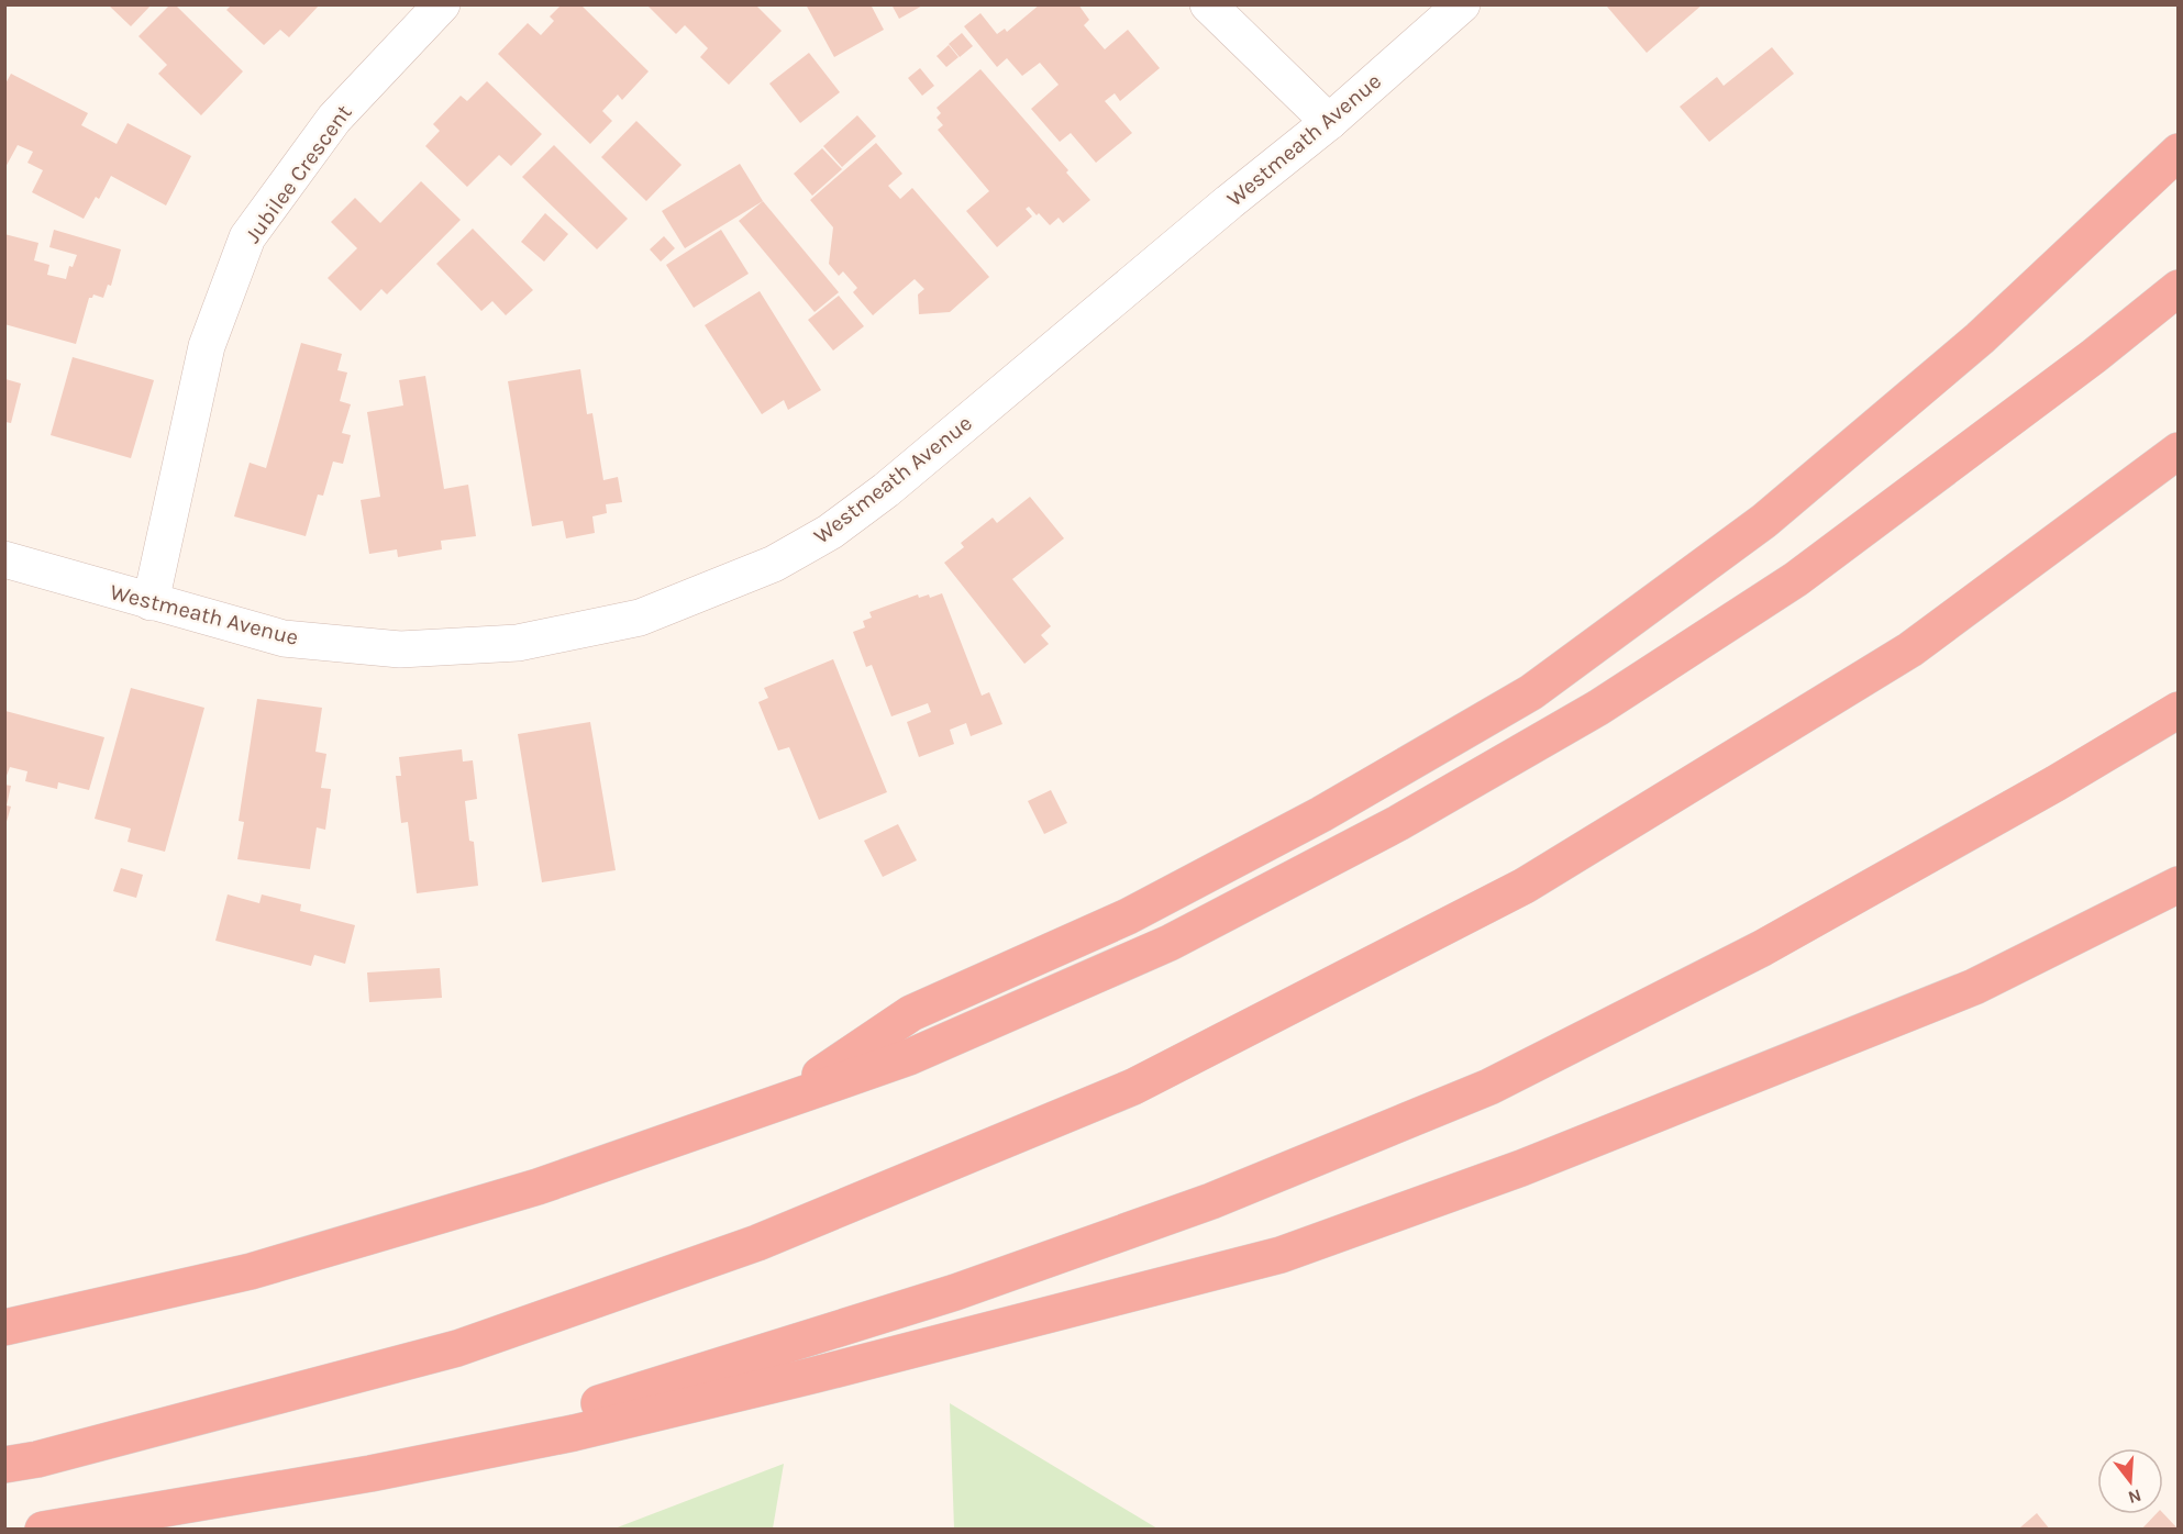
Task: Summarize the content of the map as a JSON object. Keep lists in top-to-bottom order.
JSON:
{
  "streets": {
    "street": ["Westmeath Avenue", "Jubilee Crescent"]
  },
  "crossings": [
    ["Westmeath Avenue", "Jubilee Crescent"]
  ],
  "north": "bottom"
}
